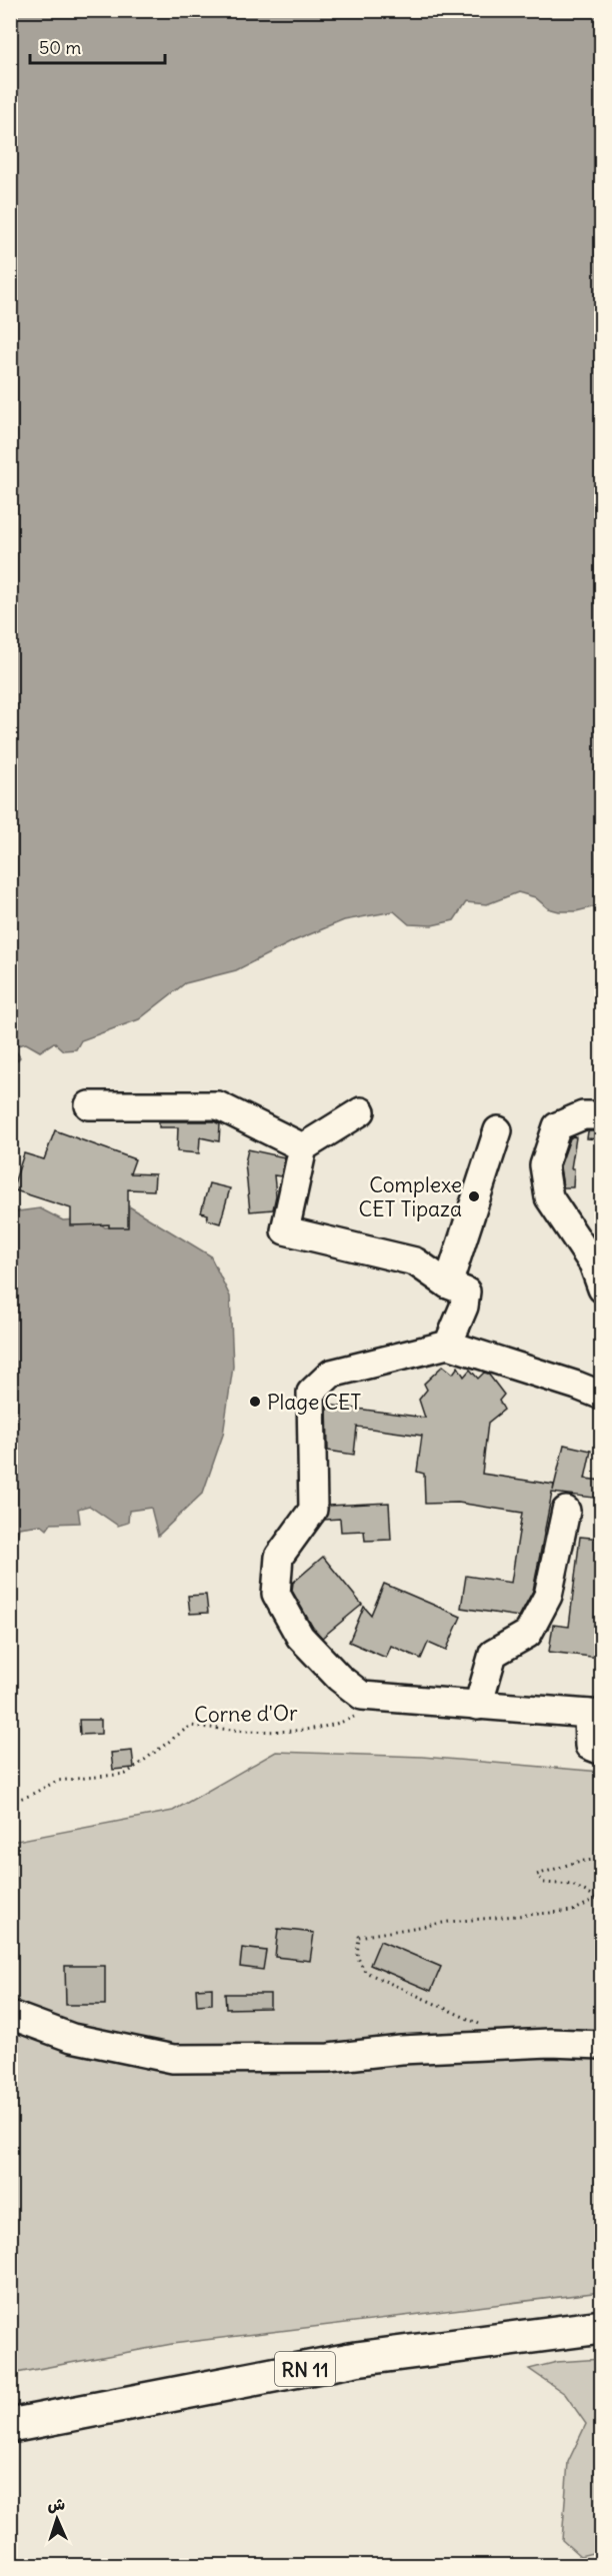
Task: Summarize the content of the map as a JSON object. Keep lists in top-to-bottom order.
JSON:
{
  "streets": {
    "main road": ["RN 11"],
    "path": ["Corne d'Or"]
  },
  "places": ["Complexe CET Tipaza", "Plage CET"],
  "scale_bar": "50 m",
  "north": "top"
}
